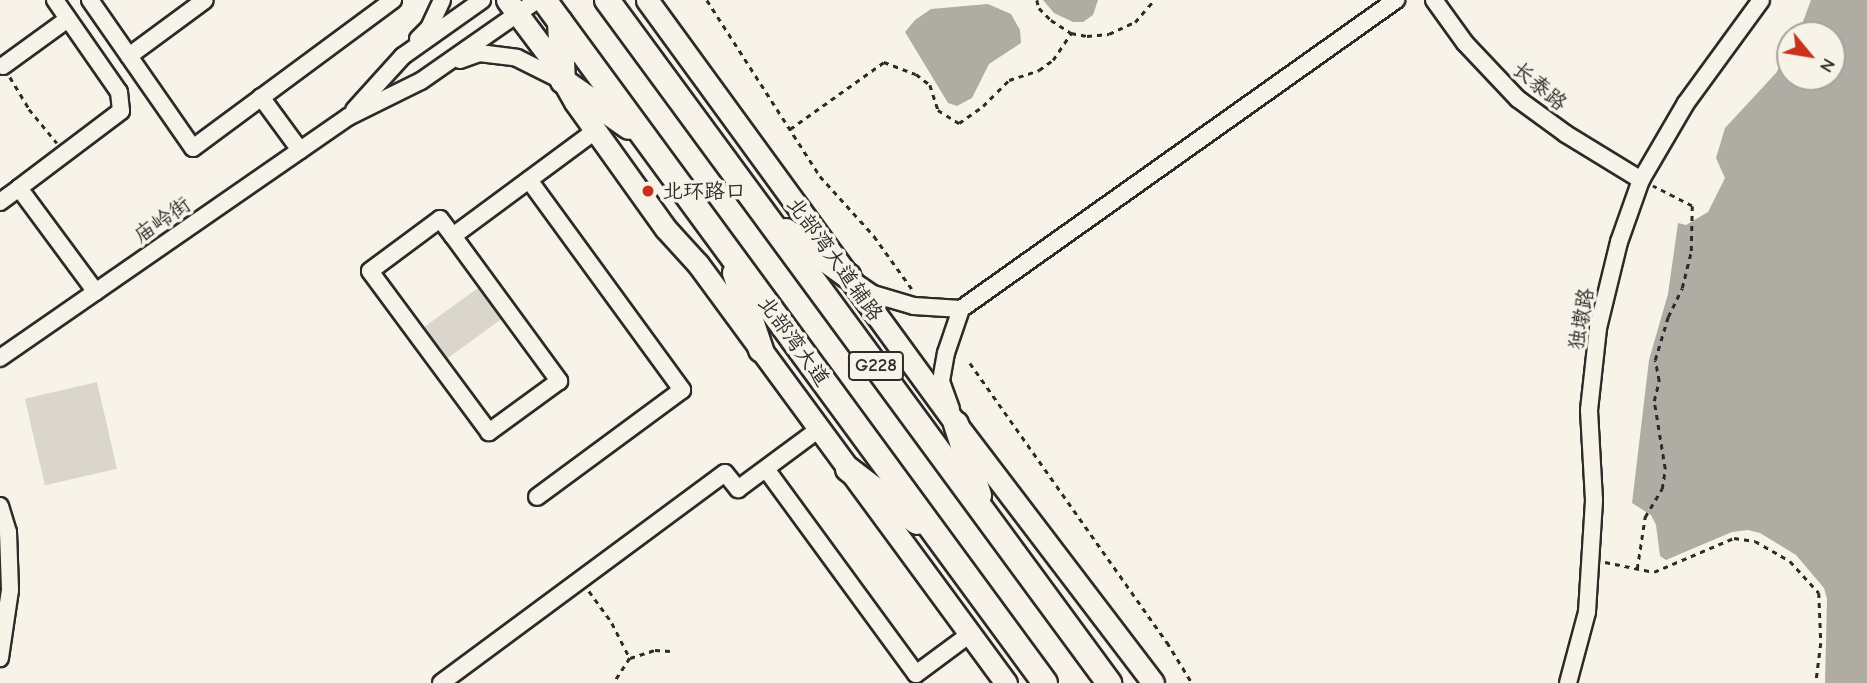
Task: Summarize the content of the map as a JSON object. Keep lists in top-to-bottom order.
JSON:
{
  "streets": {
    "highway": ["北部湾大道", "G228"],
    "main road": ["北部湾大道辅路"],
    "street": ["长泰路", "庙岭街", "独墩路"]
  },
  "crossings": [
    ["长泰路", "独墩路"]
  ],
  "places": ["北环路口"],
  "north": "bottom right"
}
